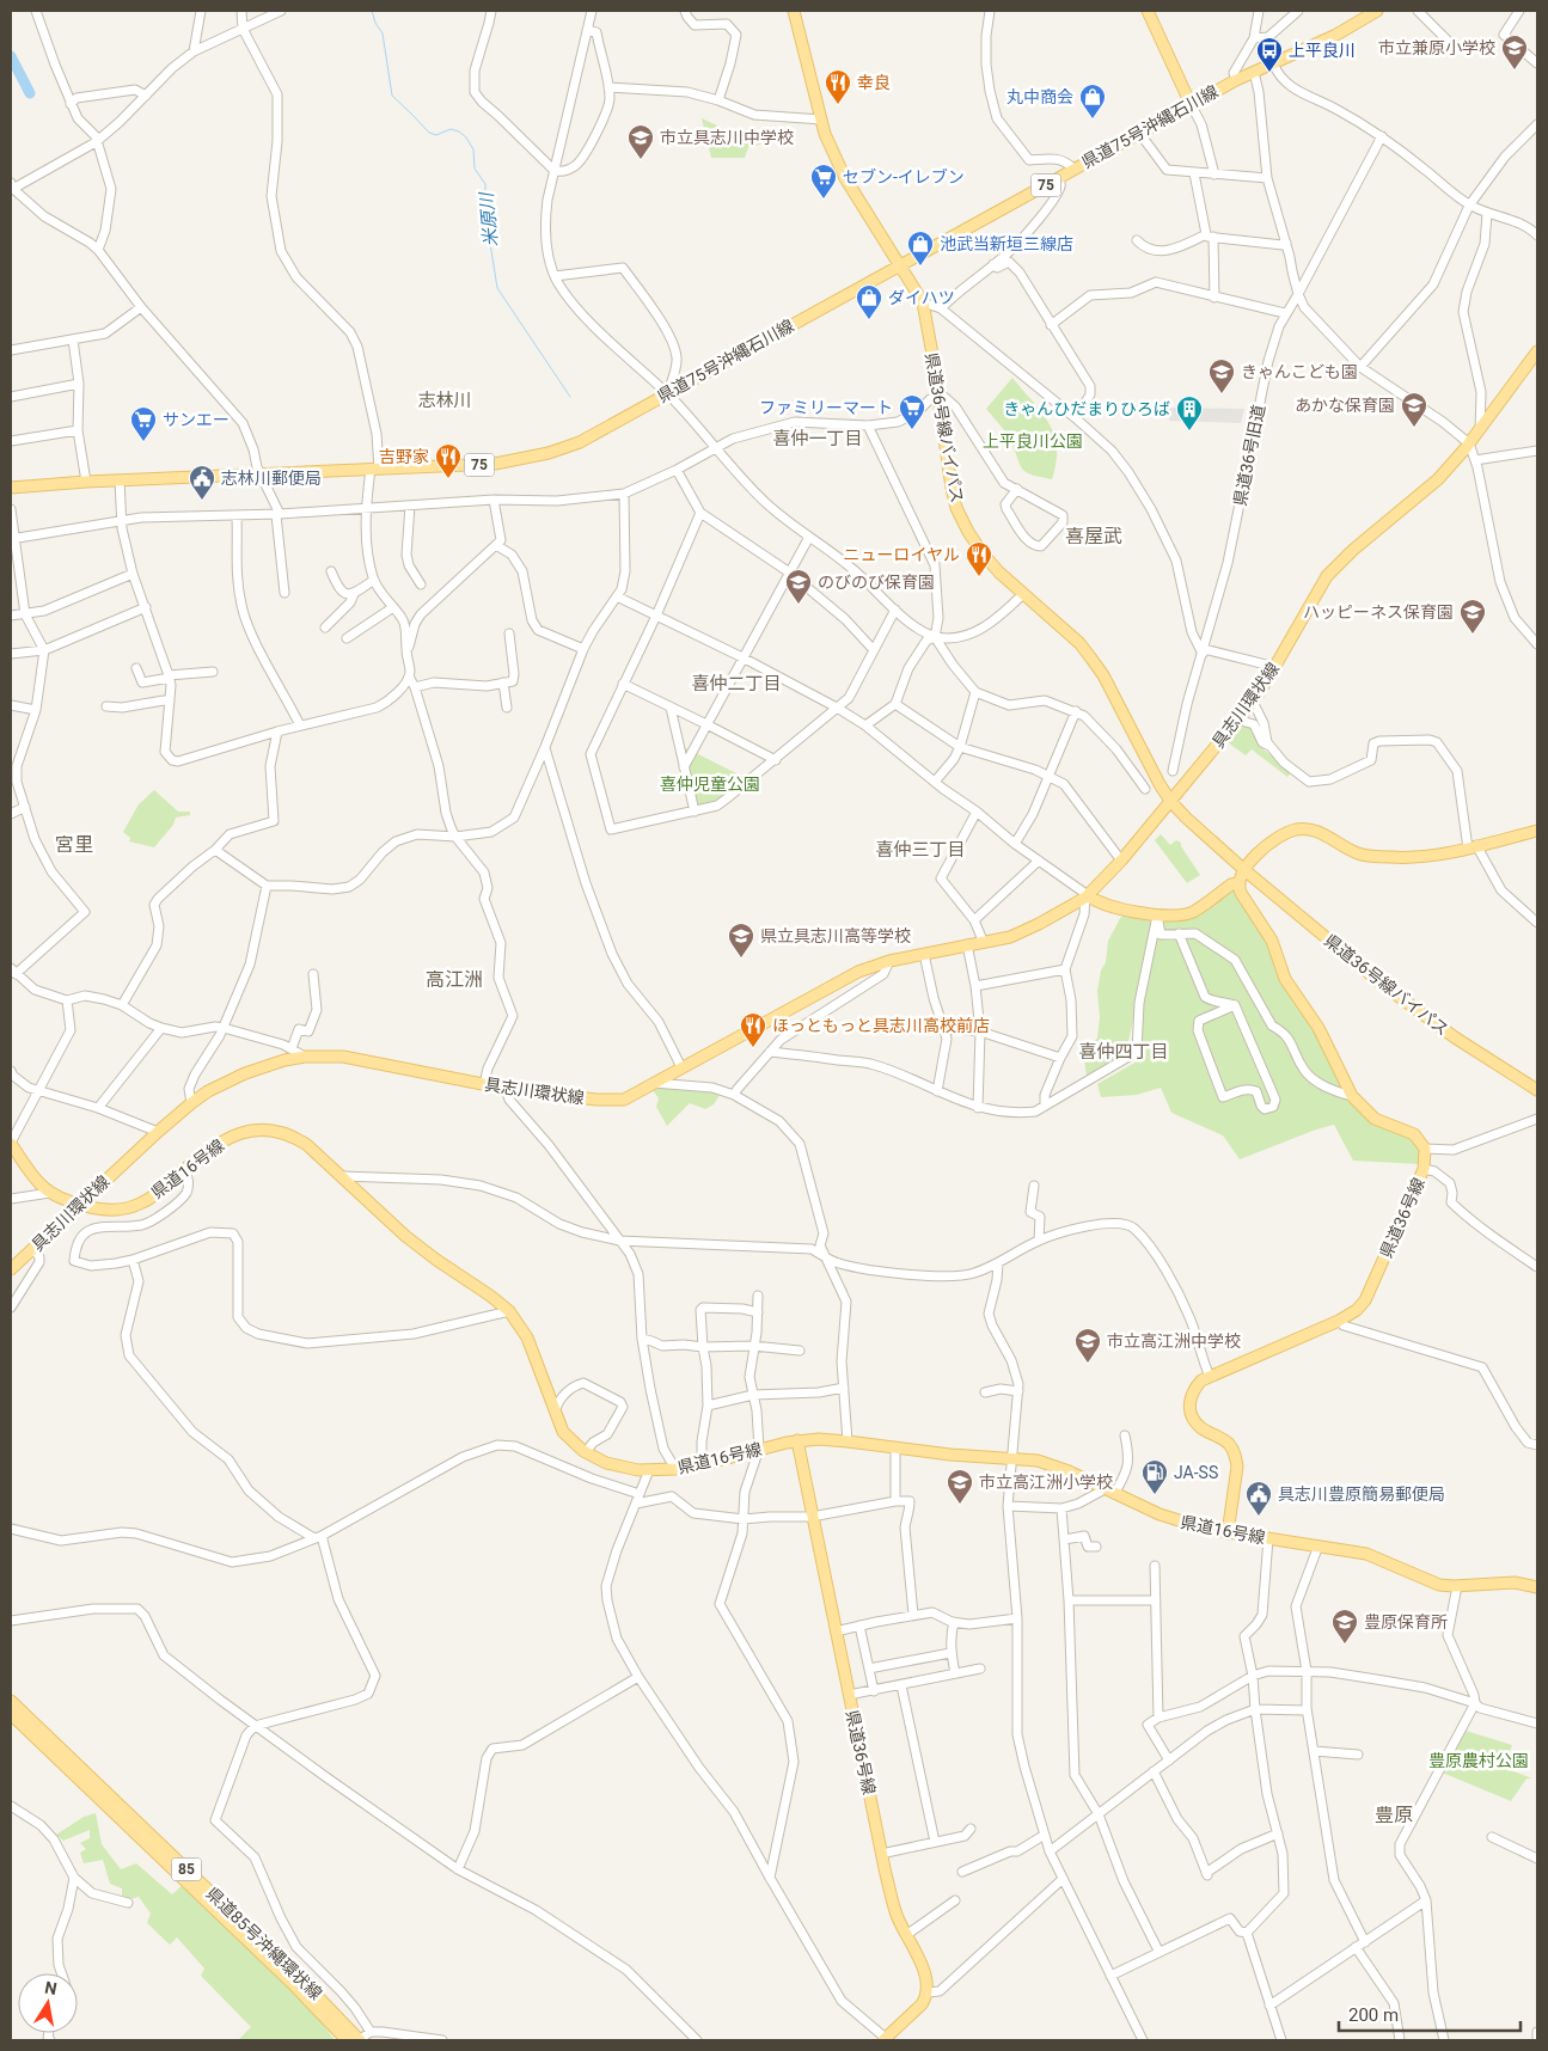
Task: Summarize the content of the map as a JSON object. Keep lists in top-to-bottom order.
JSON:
{
  "streets": {
    "main road": [
      "県道75号沖縄石川線",
      "75",
      "県道36号線バイパス",
      "具志川環状線",
      "県道16号線",
      "県道36号線",
      "85",
      "県道85号沖縄環状線"
    ],
    "street": ["県道36号旧道"]
  },
  "crossings": [
    ["県道75号沖縄石川線", "県道36号線バイパス"],
    ["県道36号線バイパス", "具志川環状線"],
    ["具志川環状線", "県道16号線"],
    ["県道16号線", "県道36号線"]
  ],
  "districts": [
    "志林川",
    "喜仲一丁目",
    "喜屋武",
    "喜仲二丁目",
    "宮里",
    "喜仲三丁目",
    "高江洲",
    "喜仲四丁目",
    "豊原"
  ],
  "water": ["米原川"],
  "parks": ["上平良川公園", "喜仲児童公園", "豊原農村公園"],
  "places": {
    "school or university": [
      "市立兼原小学校",
      "市立具志川中学校",
      "きゃんこども園",
      "あかな保育園",
      "のびのび保育園",
      "ハッピーネス保育園",
      "県立具志川高等学校",
      "市立高江洲中学校",
      "市立高江洲小学校",
      "豊原保育所"
    ],
    "bus stop": ["上平良川"],
    "restaurant": [
      "幸良",
      "吉野家",
      "ニューロイヤル",
      "ほっともっと具志川高校前店"
    ],
    "shop": ["丸中商会", "池武当新垣三線店", "ダイハツ"],
    "supermarket": ["セブン-イレブン", "ファミリーマート", "サンエー"],
    "building": ["きゃんひだまりひろば"],
    "public building": ["志林川郵便局", "具志川豊原簡易郵便局"],
    "fuel station": ["JA-SS"]
  },
  "scale_bar": "200 m",
  "north": "top"
}
